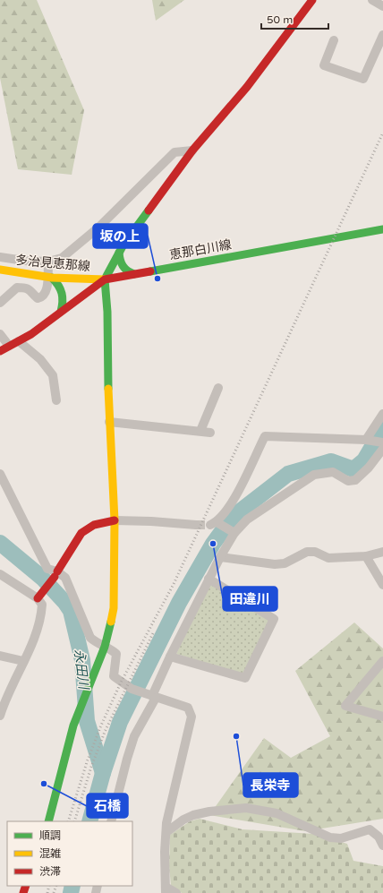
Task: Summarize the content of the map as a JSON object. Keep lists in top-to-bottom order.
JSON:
{
  "streets": {
    "street": ["恵那白川線", "多治見恵那線"]
  },
  "crossings": [
    ["恵那白川線", "多治見恵那線"]
  ],
  "water": ["永田川"],
  "places": [
    "坂の上",
    "田違川",
    "長栄寺",
    "石橋"
  ],
  "legend": ["順調", "混雑", "渋滞"],
  "scale_bar": "50 m"
}
